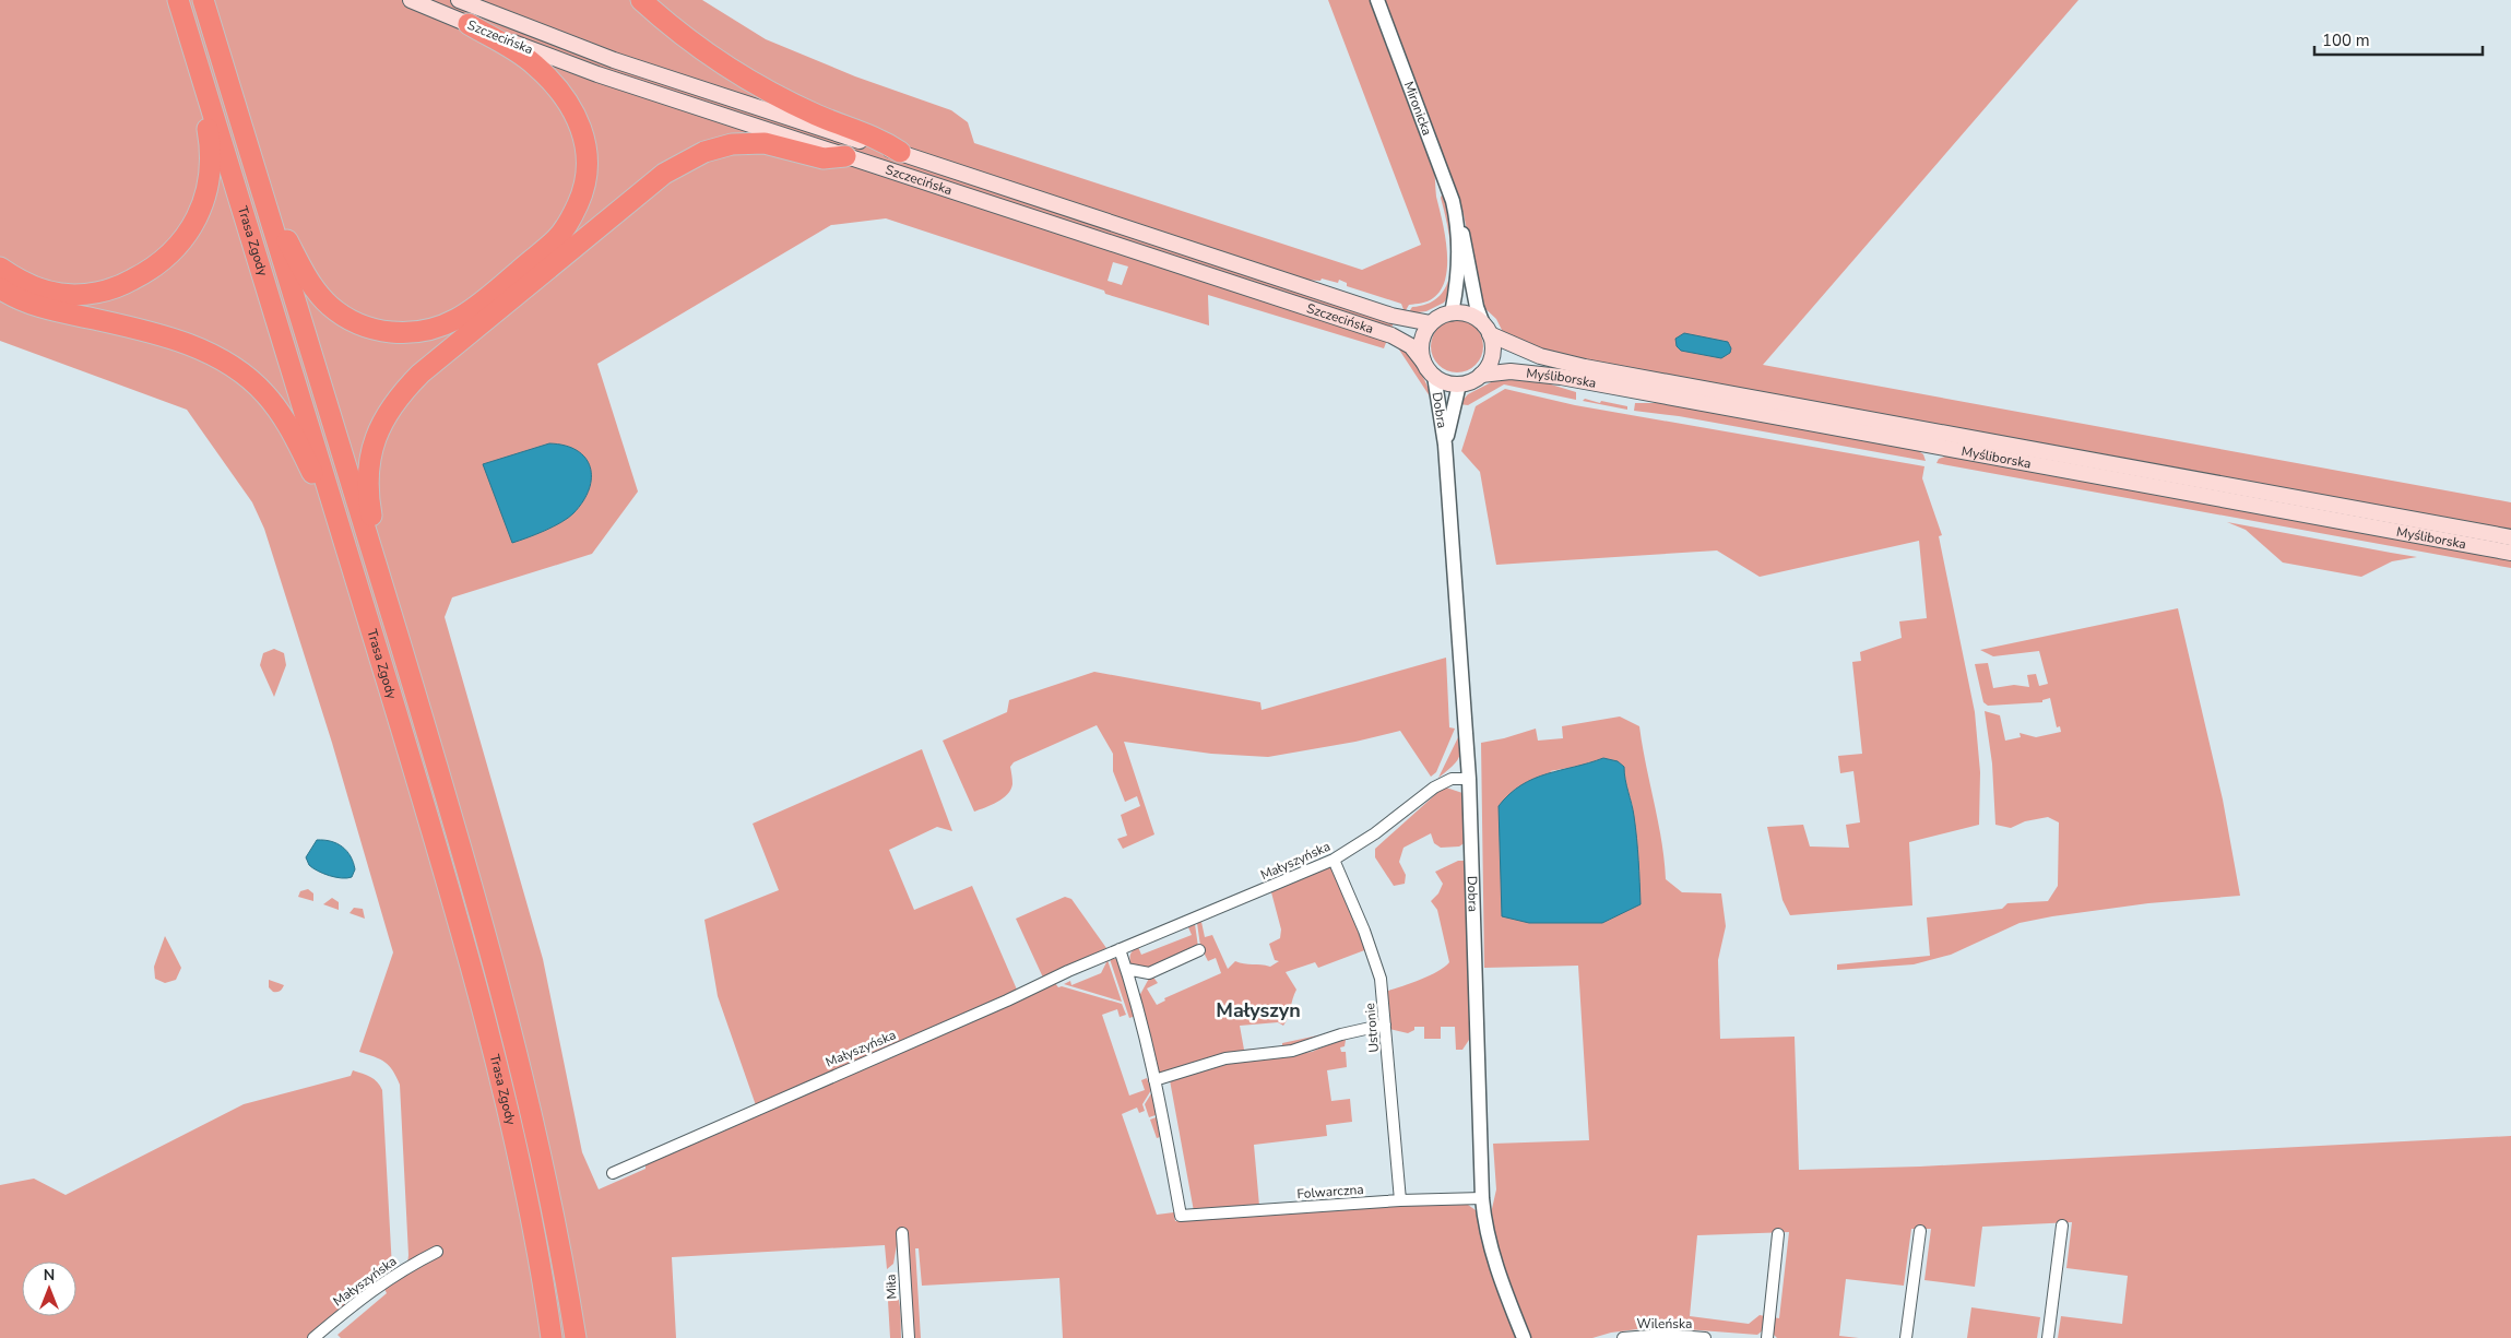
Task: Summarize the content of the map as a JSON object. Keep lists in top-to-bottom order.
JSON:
{
  "streets": {
    "highway": ["Trasa Zgody"],
    "main road": ["Szczecińska", "Myśliborska"],
    "street": [
      "Mironicka",
      "Dobra",
      "Małyszyńska",
      "Ustronie",
      "Folwarczna",
      "Miła",
      "Wileńska"
    ]
  },
  "crossings": [
    ["Szczecińska", "Mironicka"],
    ["Szczecińska", "Myśliborska"],
    ["Szczecińska", "Dobra"],
    ["Mironicka", "Myśliborska"],
    ["Mironicka", "Dobra"],
    ["Myśliborska", "Dobra"],
    ["Dobra", "Małyszyńska"],
    ["Dobra", "Folwarczna"],
    ["Małyszyńska", "Ustronie"],
    ["Ustronie", "Folwarczna"]
  ],
  "districts": ["Małyszyn"],
  "scale_bar": "100 m",
  "north": "top"
}
